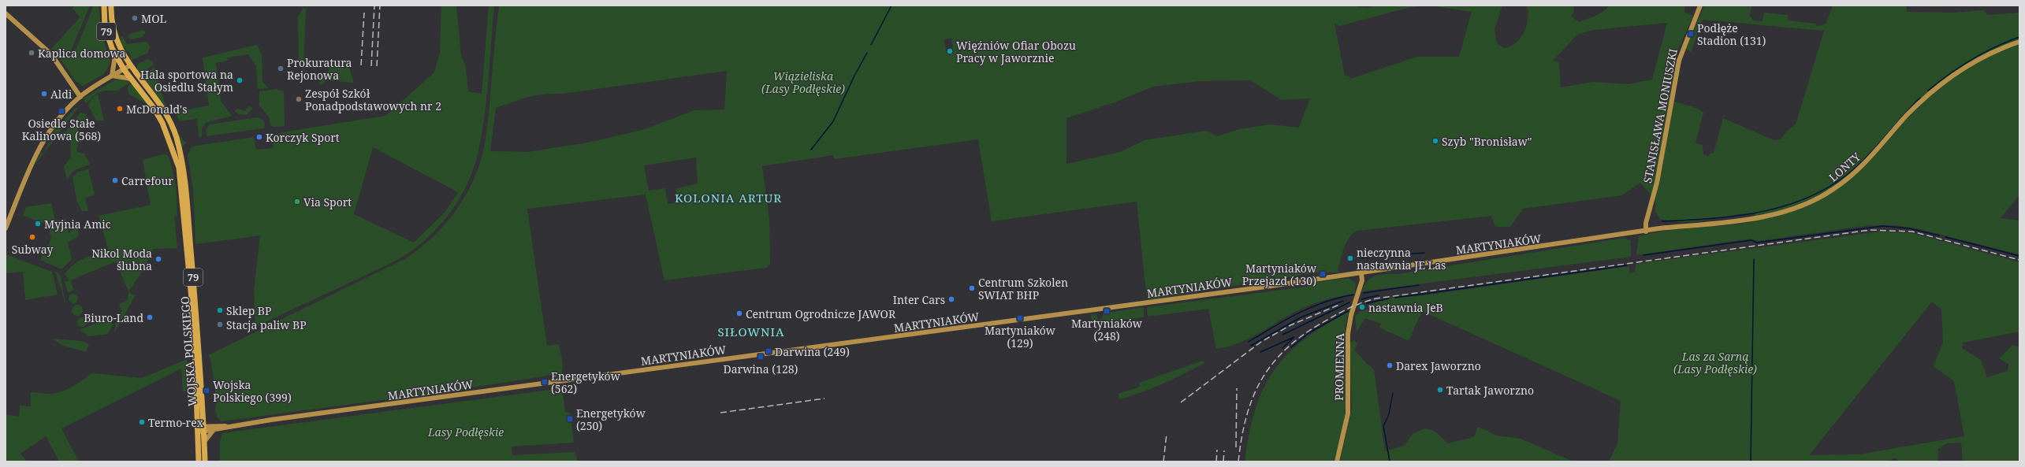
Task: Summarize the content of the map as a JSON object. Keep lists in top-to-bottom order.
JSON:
{
  "streets": {
    "main road": [
      "79",
      "STANISŁAWA MONIUSZKI",
      "LONTY",
      "MARTYNIAKÓW",
      "WOJSKA POLSKIEGO",
      "PROMIENNA"
    ]
  },
  "crossings": [
    ["79", "WOJSKA POLSKIEGO"],
    ["STANISŁAWA MONIUSZKI", "LONTY"],
    ["STANISŁAWA MONIUSZKI", "MARTYNIAKÓW"],
    ["LONTY", "MARTYNIAKÓW"],
    ["MARTYNIAKÓW", "WOJSKA POLSKIEGO"],
    ["MARTYNIAKÓW", "PROMIENNA"]
  ],
  "districts": ["KOLONIA ARTUR", "SIŁOWNIA"],
  "parks": ["Wiązieliska (Lasy Podłęskie)", "Las za Sarną (Lasy Podłęskie)", "Lasy Podłęskie"],
  "places": {
    "other": [
      "MOL",
      "Więźniów Ofiar Obozu Pracy w Jaworznie",
      "Kaplica domowa",
      "Prokuratura Rejonowa",
      "Hala sportowa na Osiedlu Stałym",
      "Aldi",
      "Zespół Szkół Ponadpodstawowych nr 2",
      "McDonald's",
      "Korczyk Sport",
      "Szyb \"Bronisław\"",
      "Carrefour",
      "Via Sport",
      "Myjnia Amic",
      "Subway",
      "nieczynna nastawnia JE Las",
      "Nikol Moda ślubna",
      "Centrum Szkolen SWIAT BHP",
      "Inter Cars",
      "nastawnia JeB",
      "Sklep BP",
      "Centrum Ogrodnicze JAWOR",
      "Biuro-Land",
      "Stacja paliw BP",
      "Darex Jaworzno",
      "Tartak Jaworzno",
      "Termo-rex"
    ],
    "transit": [
      "Podłęże Stadion (131)",
      "Osiedle Stałe Kalinowa (568)",
      "Martyniaków Przejazd (130)",
      "Martyniaków (248)",
      "Martyniaków (129)",
      "Darwina (249)",
      "Darwina (128)",
      "Energetyków (562)",
      "Wojska Polskiego (399)",
      "Energetyków (250)"
    ]
  }
}
